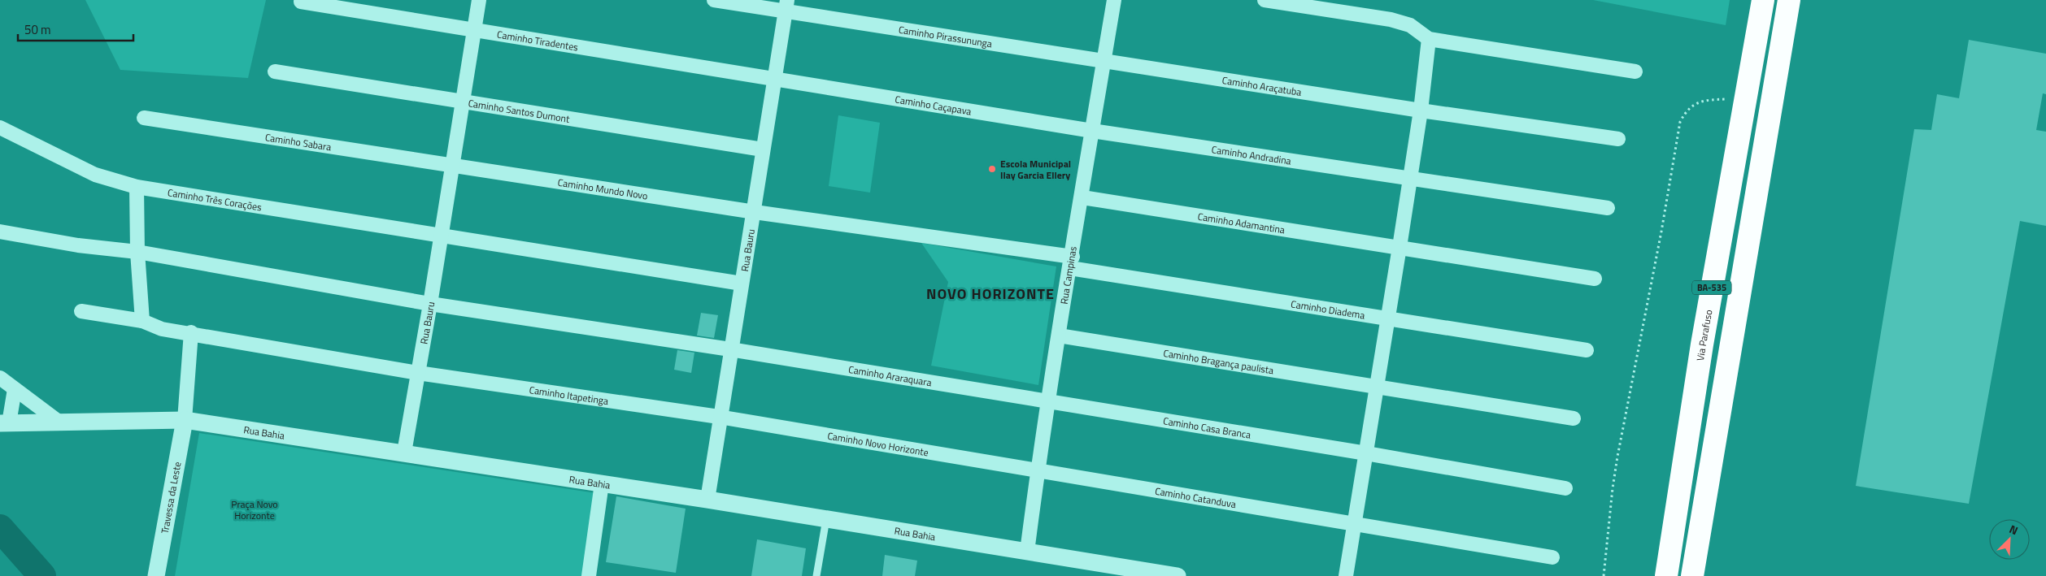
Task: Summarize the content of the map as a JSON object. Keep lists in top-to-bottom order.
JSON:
{
  "streets": {
    "highway": ["BA-535", "Via Parafuso"],
    "street": [
      "Caminho Pirassununga",
      "Caminho Tiradentes",
      "Caminho Araçatuba",
      "Caminho Caçapava",
      "Caminho Santos Dumont",
      "Caminho Sabara",
      "Caminho Andradina",
      "Caminho Mundo Novo",
      "Caminho Três Corações",
      "Caminho Adamantina",
      "Rua Bauru",
      "Rua Campinas",
      "Caminho Diadema",
      "Caminho Bragança paulista",
      "Caminho Araraquara",
      "Caminho Itapetinga",
      "Caminho Casa Branca",
      "Rua Bahia",
      "Caminho Novo Horizonte",
      "Caminho Catanduva",
      "Travessa da Leste"
    ]
  },
  "crossings": [
    ["Caminho Pirassununga", "Caminho Araçatuba"],
    ["Caminho Pirassununga", "Rua Bauru"],
    ["Caminho Pirassununga", "Rua Campinas"],
    ["Caminho Tiradentes", "Caminho Caçapava"],
    ["Caminho Tiradentes", "Rua Bauru"],
    ["Caminho Araçatuba", "Rua Campinas"],
    ["Caminho Caçapava", "Caminho Andradina"],
    ["Caminho Caçapava", "Rua Bauru"],
    ["Caminho Caçapava", "Rua Campinas"],
    ["Caminho Santos Dumont", "Rua Bauru"],
    ["Caminho Sabara", "Caminho Mundo Novo"],
    ["Caminho Sabara", "Rua Bauru"],
    ["Caminho Andradina", "Rua Campinas"],
    ["Caminho Mundo Novo", "Rua Bauru"],
    ["Caminho Mundo Novo", "Rua Campinas"],
    ["Caminho Mundo Novo", "Caminho Diadema"],
    ["Caminho Três Corações", "Rua Bauru"],
    ["Caminho Adamantina", "Rua Campinas"],
    ["Rua Bauru", "Caminho Araraquara"],
    ["Rua Bauru", "Caminho Itapetinga"],
    ["Rua Bauru", "Rua Bahia"],
    ["Rua Bauru", "Caminho Novo Horizonte"],
    ["Rua Campinas", "Caminho Diadema"],
    ["Rua Campinas", "Caminho Bragança paulista"],
    ["Rua Campinas", "Caminho Araraquara"],
    ["Rua Campinas", "Caminho Casa Branca"],
    ["Rua Campinas", "Rua Bahia"],
    ["Rua Campinas", "Caminho Novo Horizonte"],
    ["Rua Campinas", "Caminho Catanduva"],
    ["Caminho Araraquara", "Caminho Casa Branca"],
    ["Caminho Itapetinga", "Caminho Novo Horizonte"],
    ["Rua Bahia", "Travessa da Leste"],
    ["Caminho Novo Horizonte", "Caminho Catanduva"]
  ],
  "districts": ["NOVO HORIZONTE"],
  "parks": ["Praça Novo Horizonte"],
  "places": ["Escola Municipal Ilay Garcia Ellery"],
  "scale_bar": "50 m",
  "north": "top right"
}
